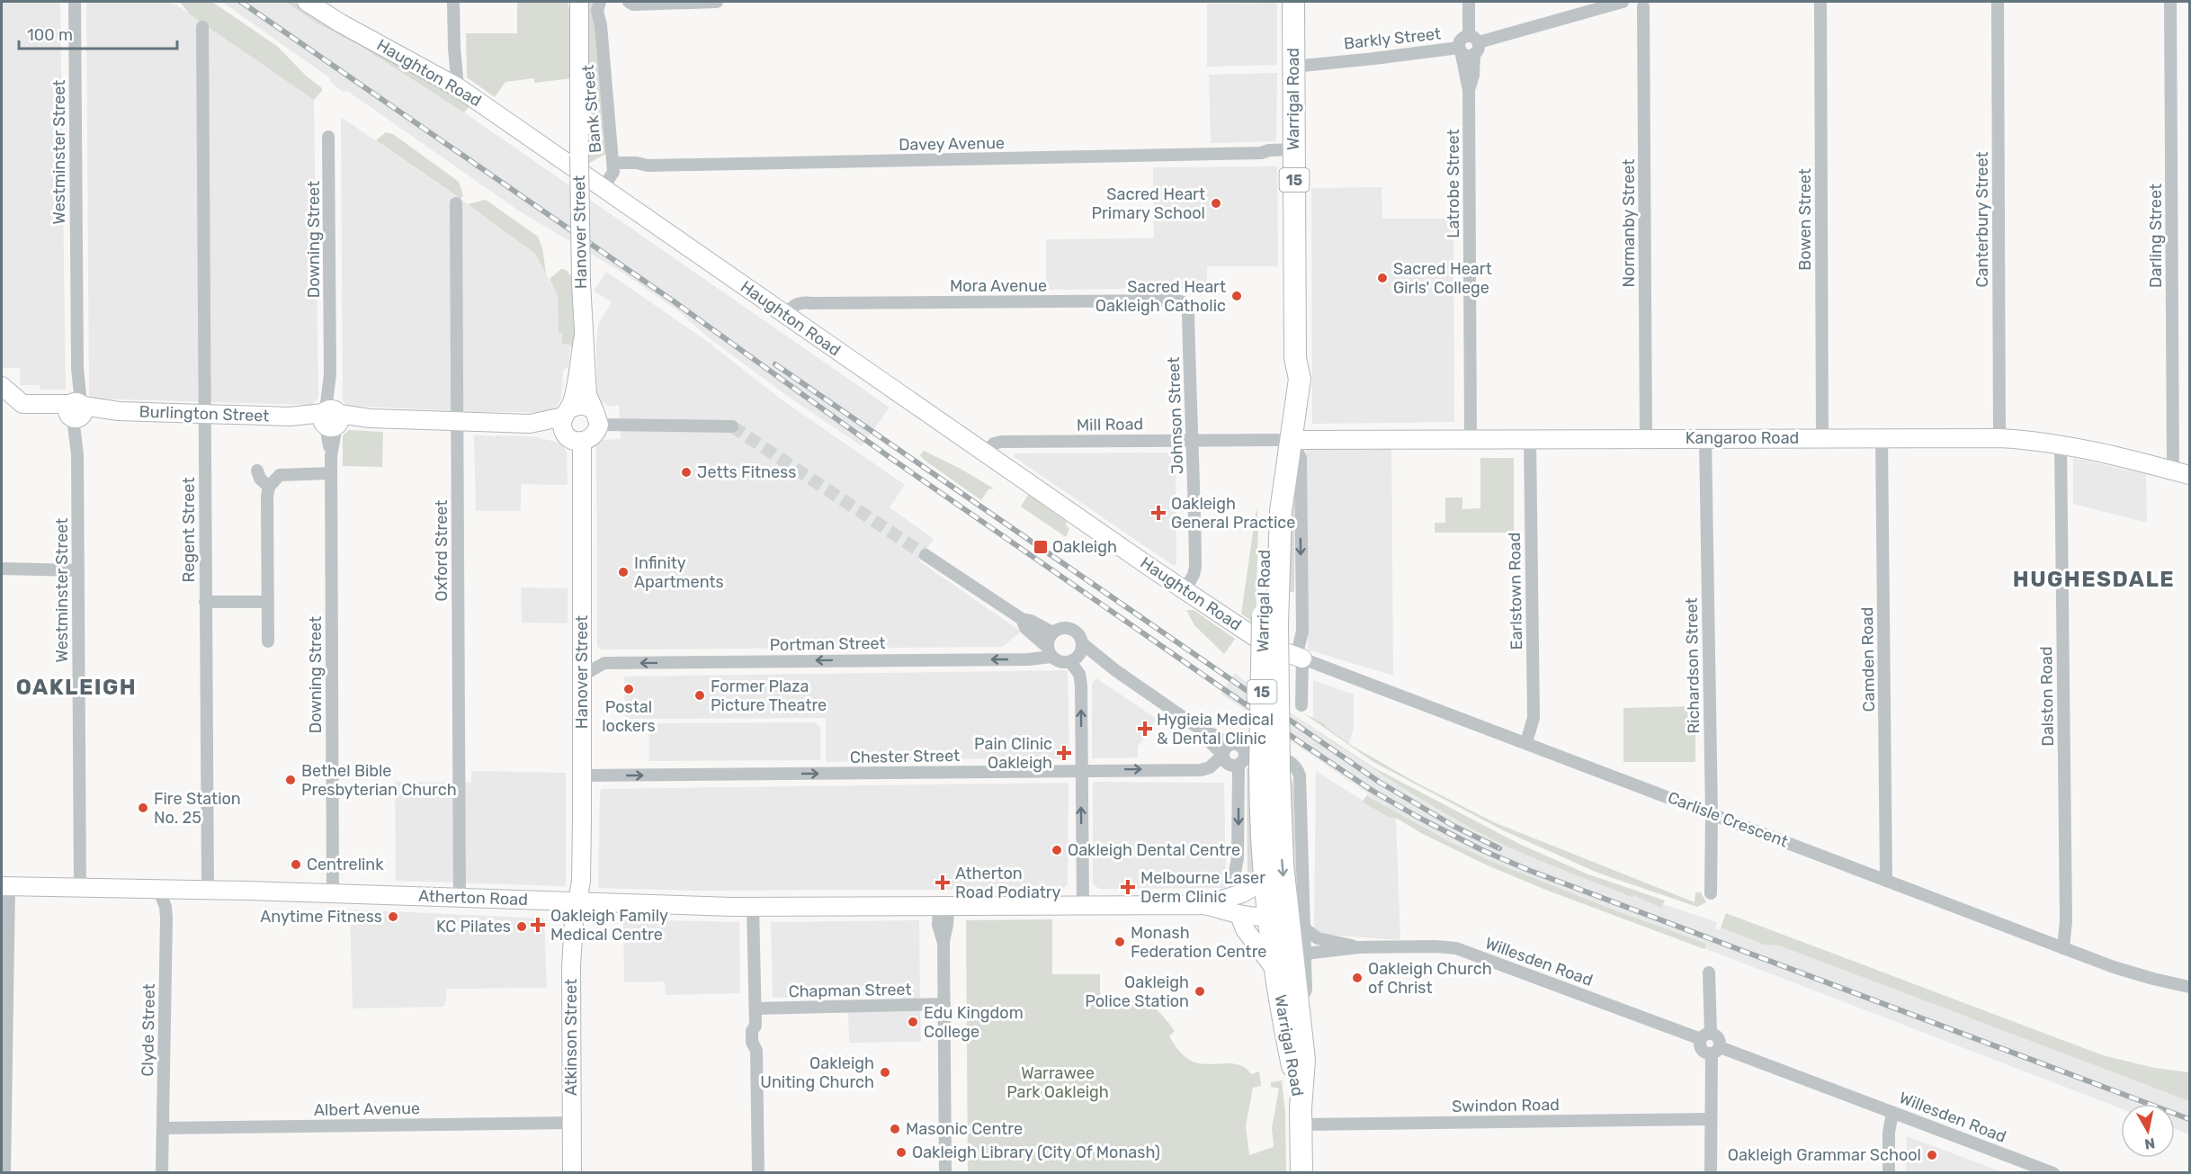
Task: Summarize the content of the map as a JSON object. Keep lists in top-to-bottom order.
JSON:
{
  "streets": {
    "highway": ["Warrigal Road", "15"],
    "street": [
      "Barkly Street",
      "Haughton Road",
      "Bank Street",
      "Davey Avenue",
      "Westminster Street",
      "Latrobe Street",
      "Bowen Street",
      "Canterbury Street",
      "Normanby Street",
      "Hanover Street",
      "Darling Street",
      "Downing Street",
      "Mora Avenue",
      "Burlington Street",
      "Johnson Street",
      "Mill Road",
      "Kangaroo Road",
      "Regent Street",
      "Oxford Street",
      "Earlstown Road",
      "Portman Street",
      "Camden Road",
      "Richardson Street",
      "Dalston Road",
      "Chester Street",
      "Carlisle Crescent",
      "Atherton Road",
      "Willesden Road",
      "Chapman Street",
      "Clyde Street",
      "Atkinson Street",
      "Swindon Road",
      "Albert Avenue"
    ]
  },
  "crossings": [
    ["Barkly Street", "Warrigal Road"],
    ["Barkly Street", "Latrobe Street"],
    ["Haughton Road", "Bank Street"],
    ["Haughton Road", "Mora Avenue"],
    ["Haughton Road", "Johnson Street"],
    ["Haughton Road", "Mill Road"],
    ["Haughton Road", "Carlisle Crescent"],
    ["Warrigal Road", "Davey Avenue"],
    ["Warrigal Road", "Mill Road"],
    ["Warrigal Road", "Kangaroo Road"],
    ["Warrigal Road", "Carlisle Crescent"],
    ["Warrigal Road", "Atherton Road"],
    ["Warrigal Road", "Willesden Road"],
    ["Warrigal Road", "Swindon Road"],
    ["Bank Street", "Davey Avenue"],
    ["Westminster Street", "Burlington Street"],
    ["Westminster Street", "Atherton Road"],
    ["Latrobe Street", "Kangaroo Road"],
    ["Bowen Street", "Kangaroo Road"],
    ["Canterbury Street", "Kangaroo Road"],
    ["Normanby Street", "Kangaroo Road"],
    ["Hanover Street", "Burlington Street"],
    ["Hanover Street", "Portman Street"],
    ["Hanover Street", "Chester Street"],
    ["Hanover Street", "Atherton Road"],
    ["Hanover Street", "Atkinson Street"],
    ["Darling Street", "Kangaroo Road"],
    ["Downing Street", "Burlington Street"],
    ["Downing Street", "Atherton Road"],
    ["Mora Avenue", "Johnson Street"],
    ["Burlington Street", "Regent Street"],
    ["Burlington Street", "Oxford Street"],
    ["Johnson Street", "Mill Road"],
    ["Mill Road", "Kangaroo Road"],
    ["Kangaroo Road", "Earlstown Road"],
    ["Kangaroo Road", "Camden Road"],
    ["Kangaroo Road", "Richardson Street"],
    ["Kangaroo Road", "Dalston Road"],
    ["Regent Street", "Atherton Road"],
    ["Oxford Street", "Atherton Road"],
    ["Earlstown Road", "Carlisle Crescent"],
    ["Camden Road", "Carlisle Crescent"],
    ["Richardson Street", "Carlisle Crescent"],
    ["Dalston Road", "Carlisle Crescent"],
    ["Atherton Road", "Clyde Street"],
    ["Atherton Road", "Atkinson Street"],
    ["Clyde Street", "Albert Avenue"],
    ["Atkinson Street", "Albert Avenue"]
  ],
  "one_way": ["Portman Street", "Chester Street"],
  "districts": ["HUGHESDALE", "OAKLEIGH"],
  "parks": ["Warrawee Park Oakleigh"],
  "places": {
    "other": [
      "Sacred Heart Primary School",
      "Sacred Heart Girls' College",
      "Sacred Heart Oakleigh Catholic",
      "Jetts Fitness",
      "Infinity Apartments",
      "Postal lockers",
      "Former Plaza Picture Theatre",
      "Bethel Bible Presbyterian Church",
      "Fire Station No. 25",
      "Oakleigh Dental Centre",
      "Centrelink",
      "Anytime Fitness",
      "KC Pilates",
      "Monash Federation Centre",
      "Oakleigh Church of Christ",
      "Oakleigh Police Station",
      "Edu Kingdom College",
      "Oakleigh Uniting Church",
      "Masonic Centre",
      "Oakleigh Library (City Of Monash)",
      "Oakleigh Grammar School"
    ],
    "health": [
      "Oakleigh General Practice",
      "Hygieia Medical & Dental Clinic",
      "Pain Clinic Oakleigh",
      "Atherton Road Podiatry",
      "Melbourne Laser Derm Clinic",
      "Oakleigh Family Medical Centre"
    ],
    "transit": ["Oakleigh"]
  },
  "scale_bar": "100 m",
  "north": "bottom"
}
